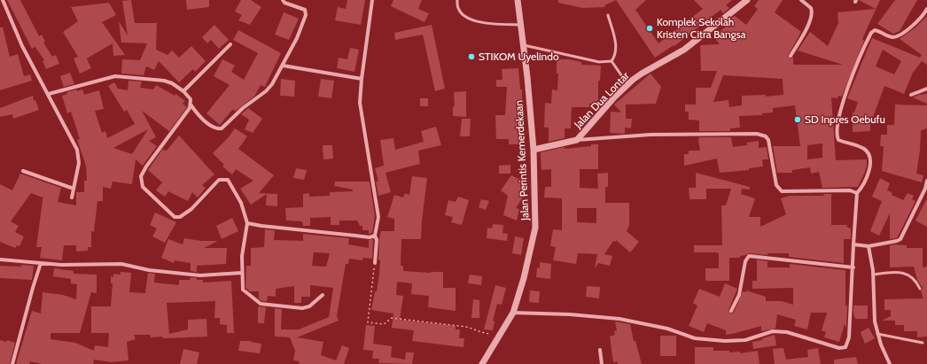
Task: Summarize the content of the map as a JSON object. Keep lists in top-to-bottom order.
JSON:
{
  "streets": {
    "street": ["Jalan Dua Lontar", "Jalan Perintis Kemerdekaan"]
  },
  "crossings": [
    ["Jalan Dua Lontar", "Jalan Perintis Kemerdekaan"]
  ],
  "places": ["Komplek Sekolah Kristen Citra Bangsa", "STIKOM Uyelindo", "SD Inpres Oebufu"]
}
